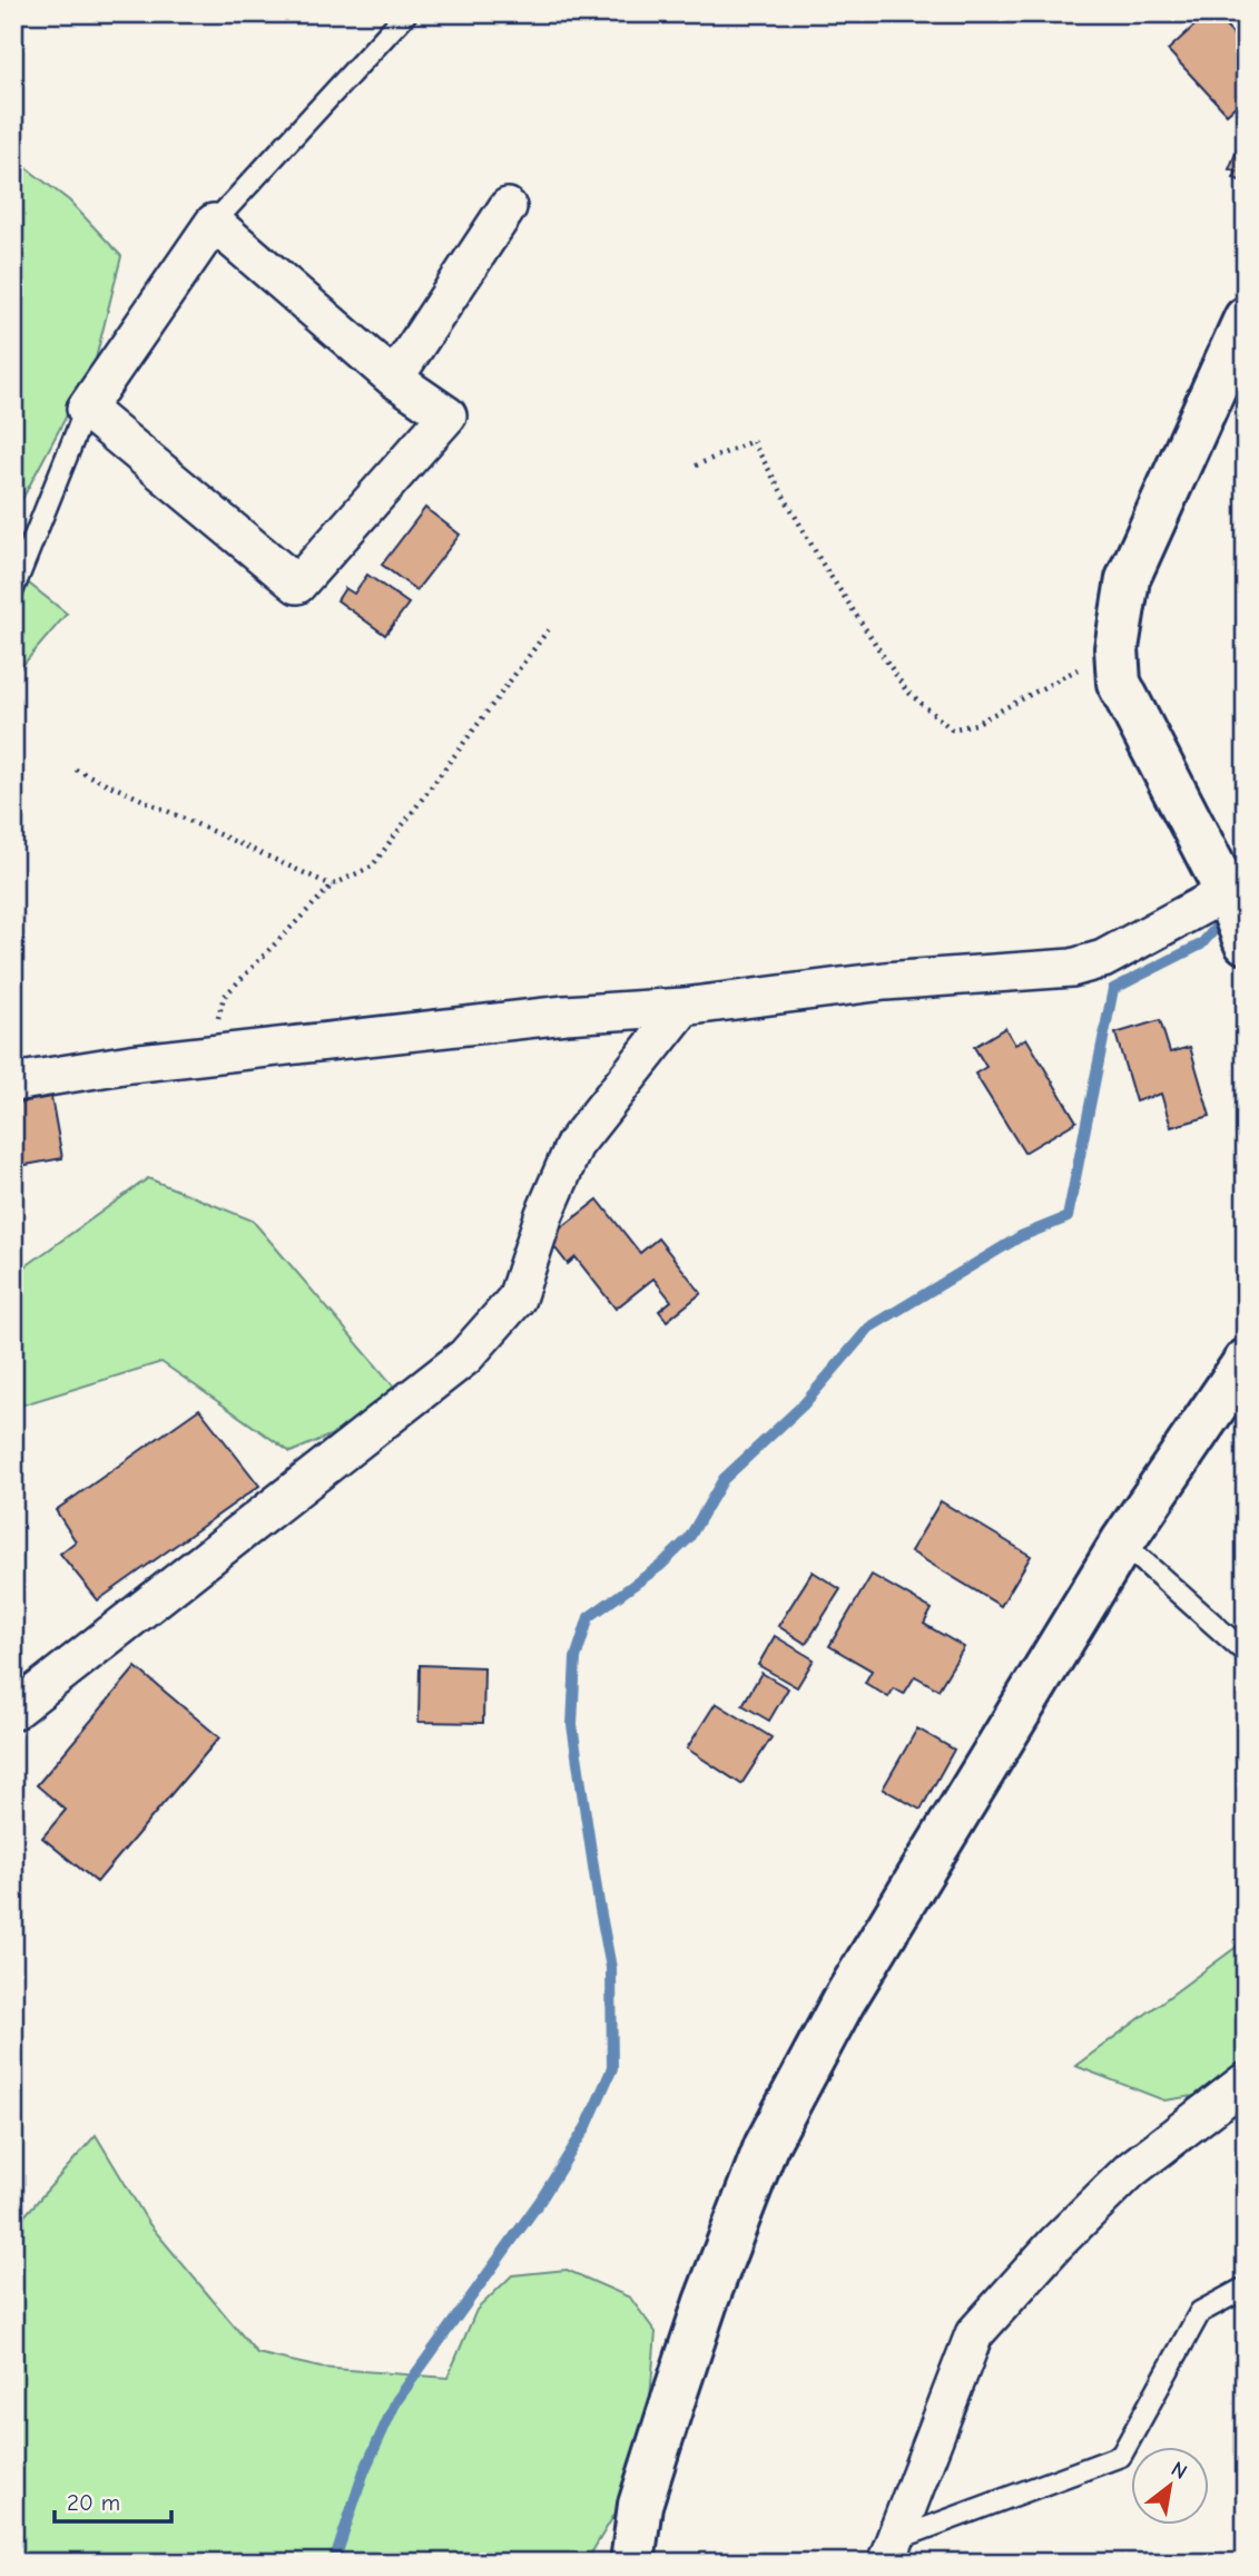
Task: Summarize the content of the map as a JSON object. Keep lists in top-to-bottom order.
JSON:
{
  "scale_bar": "20 m",
  "north": "top right"
}
